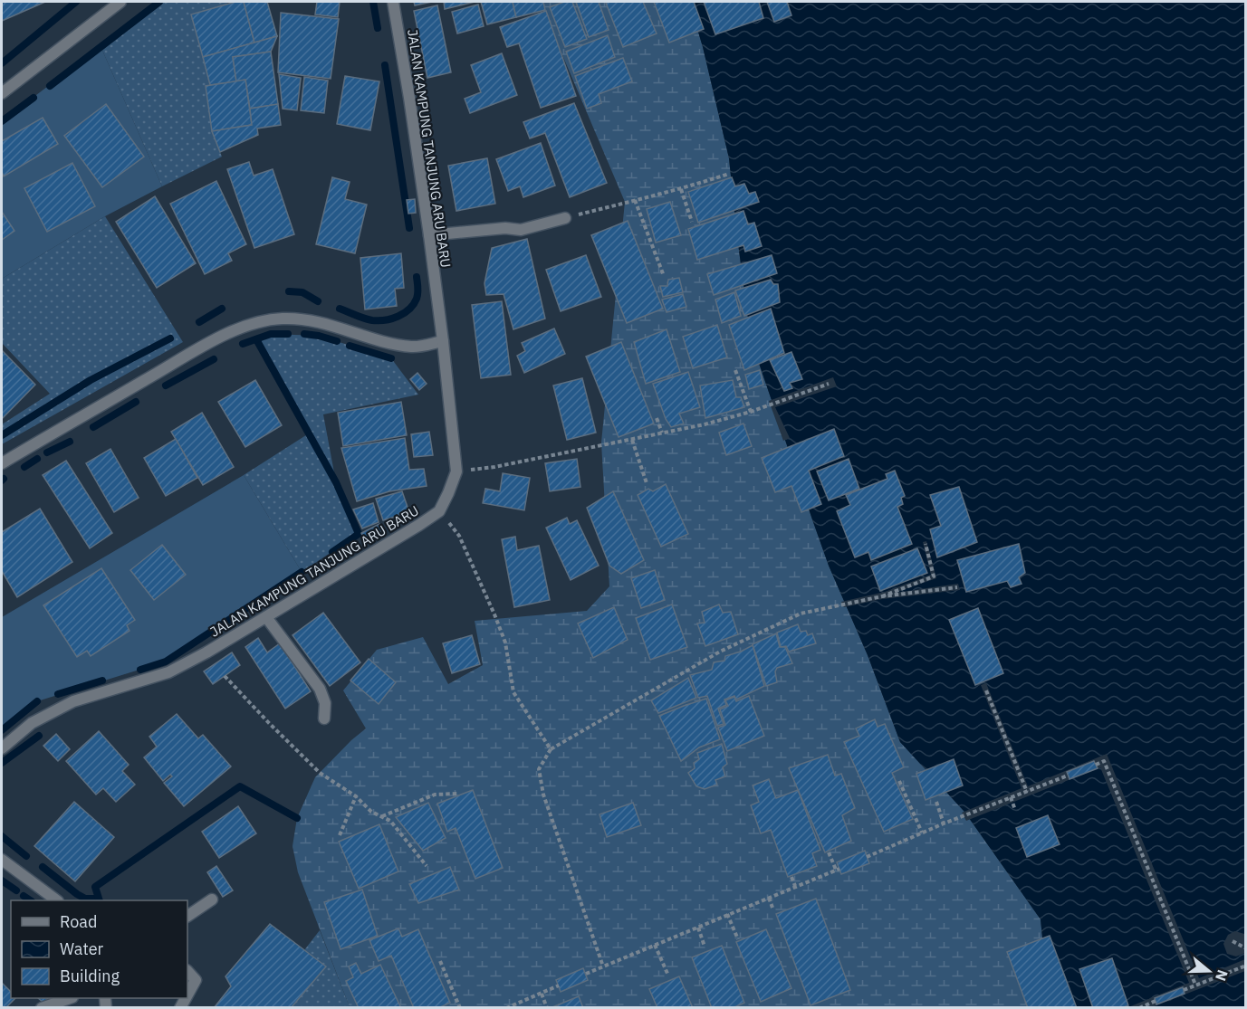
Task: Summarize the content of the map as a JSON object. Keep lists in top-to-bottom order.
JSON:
{
  "streets": {
    "street": ["JALAN KAMPUNG TANJUNG ARU BARU"]
  },
  "legend": ["Road", "Water", "Building"],
  "north": "right"
}
